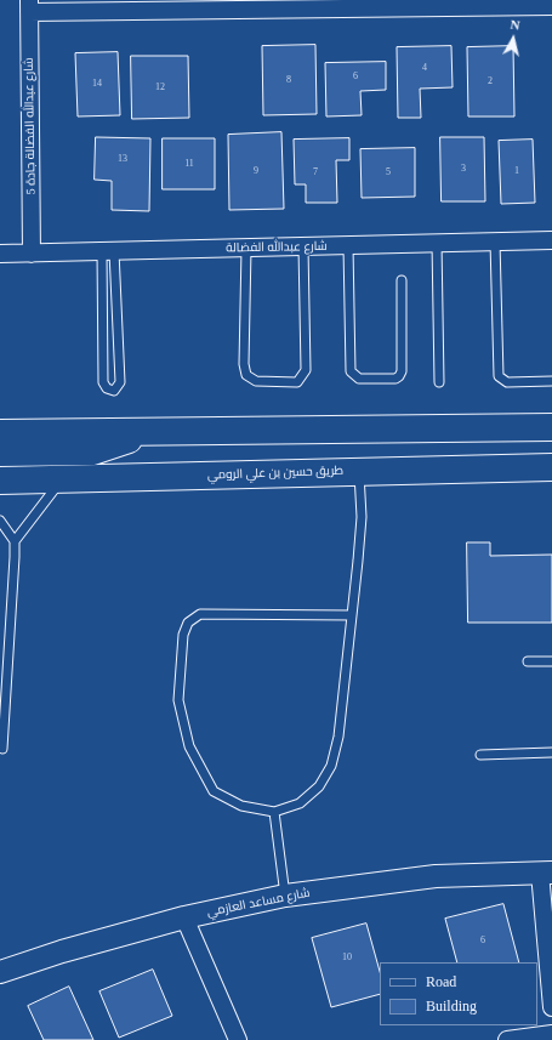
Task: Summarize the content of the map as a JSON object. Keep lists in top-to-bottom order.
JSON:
{
  "streets": {
    "highway": ["طريق حسين بن علي الرومي"],
    "street": ["شارع عبدالله الفضالة جادة 5", "شارع عبدالله الفضالة", "شارع مساعد العازمي"]
  },
  "crossings": [
    ["شارع عبدالله الفضالة جادة 5", "شارع عبدالله الفضالة"]
  ],
  "house_numbers": [
    "4",
    "6",
    "8",
    "2",
    "14",
    "12",
    "13",
    "11",
    "3",
    "9",
    "1",
    "7",
    "5",
    "6",
    "10"
  ],
  "legend": ["Road", "Building"],
  "north": "top"
}
